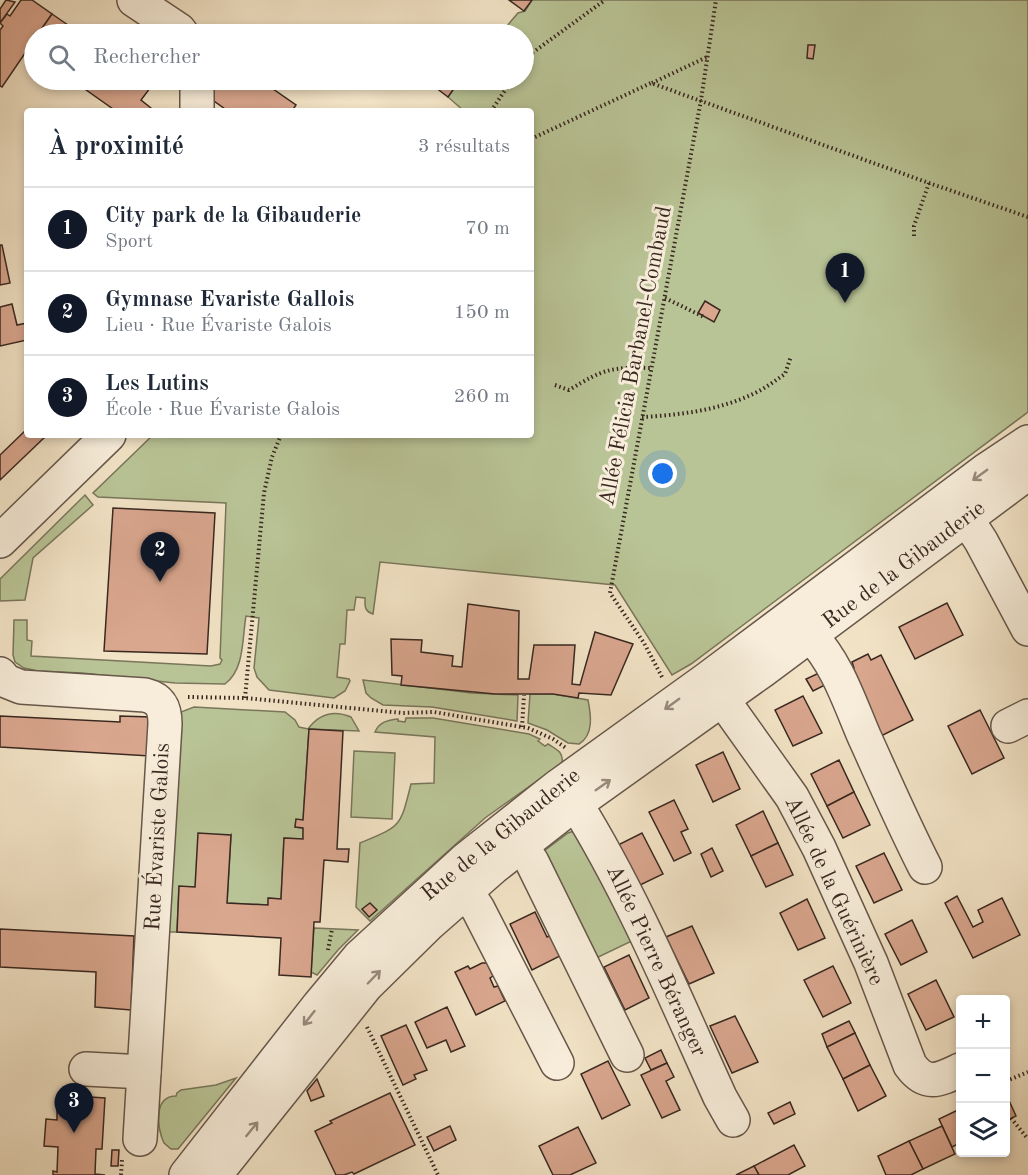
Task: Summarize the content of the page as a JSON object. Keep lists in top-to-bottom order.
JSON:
{
  "streets": {
    "street": [
      "Rue de la Gibauderie",
      "Rue Évariste Galois",
      "Allée de la Guérinière",
      "Allée Pierre Béranger"
    ],
    "path": ["Allée Félicia Barbanel-Combaud"]
  },
  "crossings": [
    ["Allée Félicia Barbanel-Combaud", "Rue de la Gibauderie"],
    ["Rue de la Gibauderie", "Allée de la Guérinière"],
    ["Rue de la Gibauderie", "Allée Pierre Béranger"]
  ],
  "page": {
    "search": "Rechercher",
    "heading": ["À proximité", "3 résultats"],
    "list": [
      {
        "mark": "1",
        "name": "City park de la Gibauderie",
        "note": "Sport",
        "value": "70 m"
      },
      {
        "mark": "2",
        "name": "Gymnase Evariste Gallois",
        "note": "Lieu · Rue Évariste Galois",
        "value": "150 m"
      },
      {
        "mark": "3",
        "name": "Les Lutins",
        "note": "École · Rue Évariste Galois",
        "value": "260 m"
      }
    ],
    "pins": ["1", "2", "3"],
    "map_buttons": ["+", "−"]
  }
}
